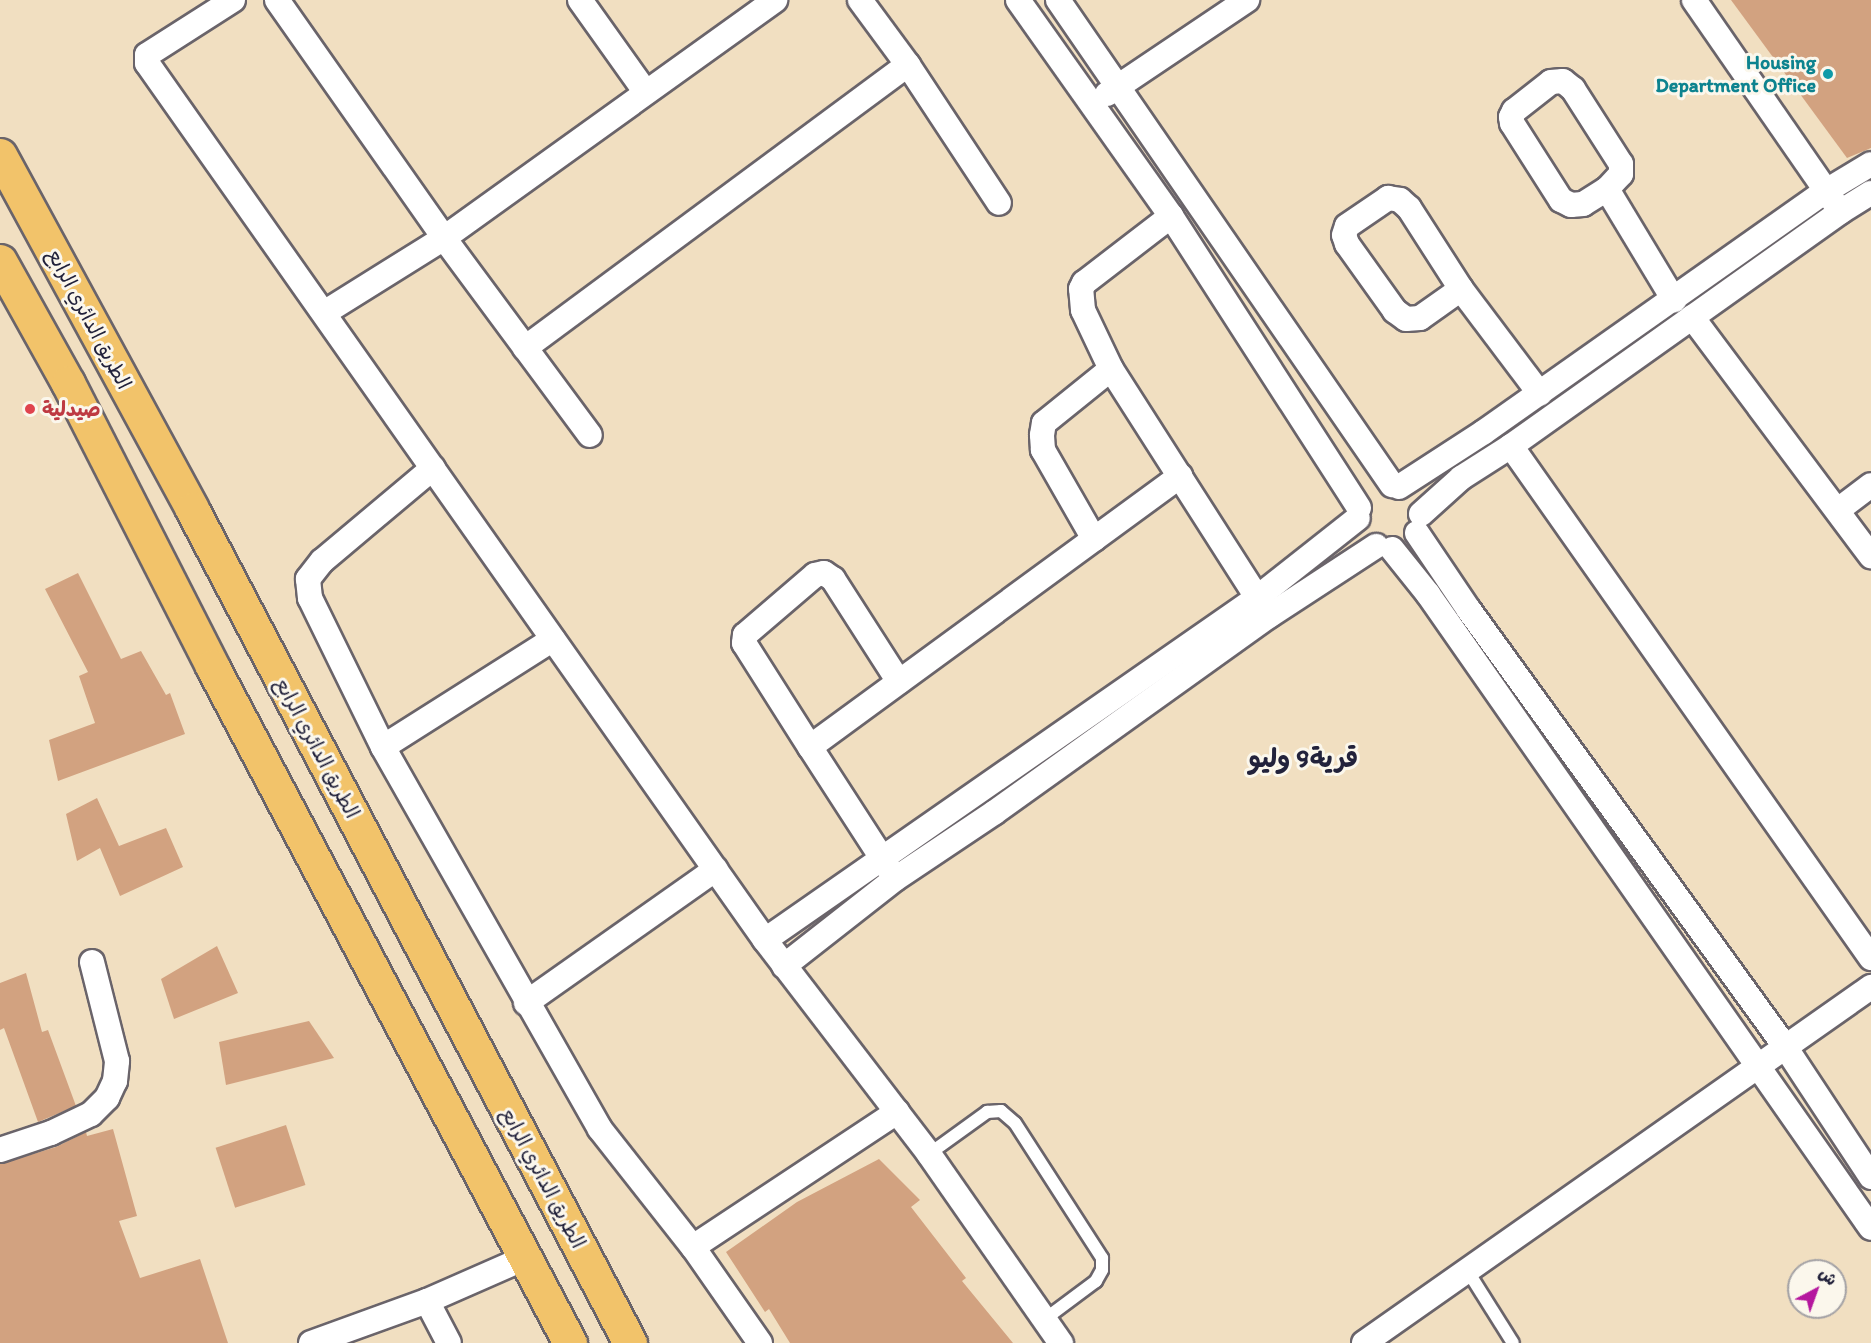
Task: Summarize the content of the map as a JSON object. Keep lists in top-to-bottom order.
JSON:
{
  "streets": {
    "main road": ["الطريق الدائري الرابع"]
  },
  "districts": ["قرية9 وليو"],
  "places": ["Housing Department Office", "صيدلية"],
  "north": "top right"
}
